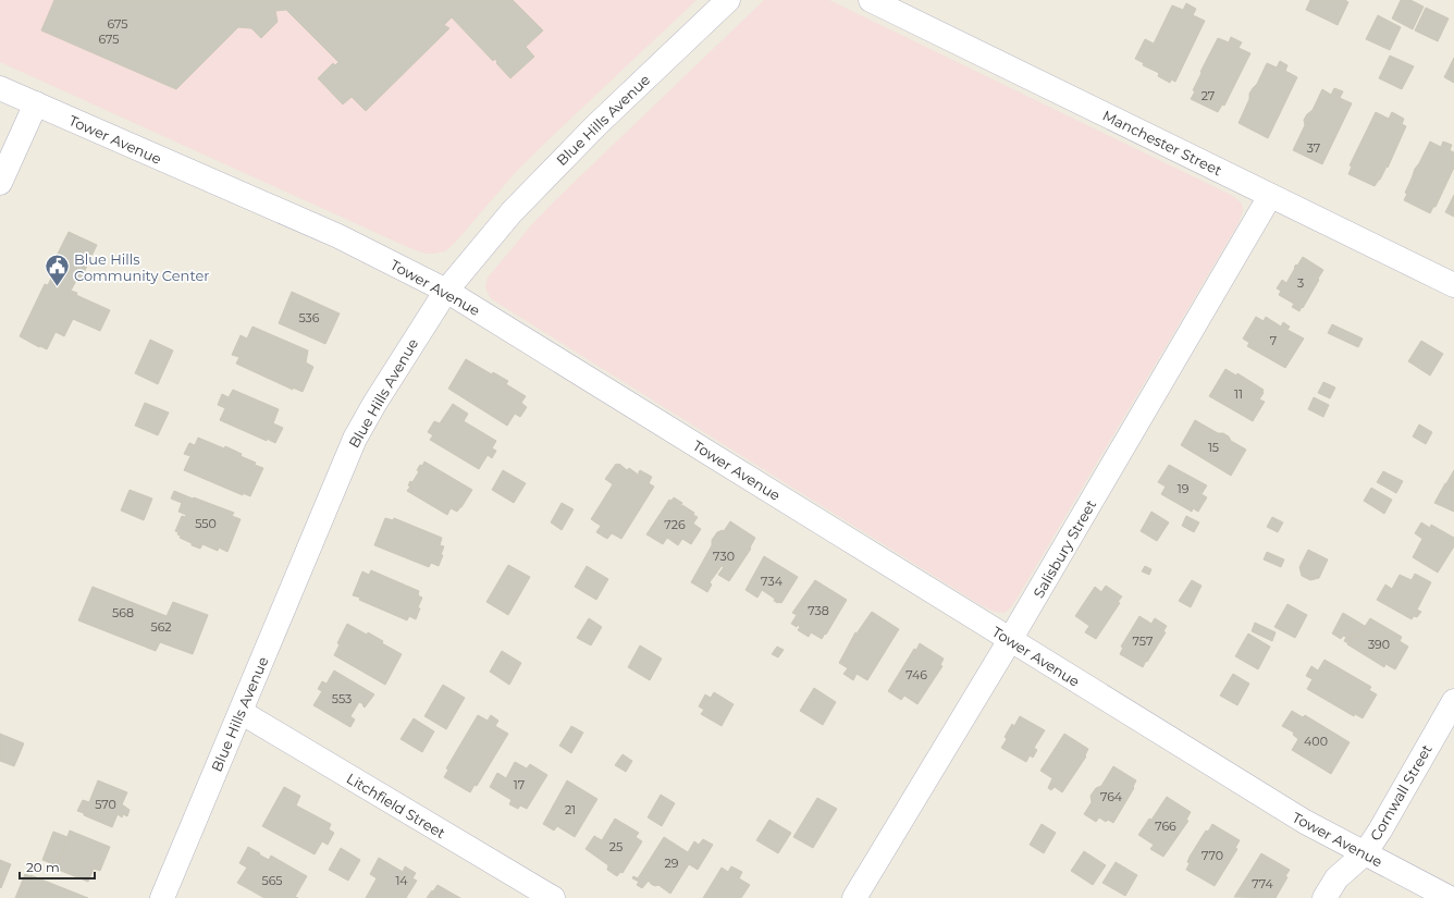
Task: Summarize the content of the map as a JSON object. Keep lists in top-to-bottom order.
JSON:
{
  "streets": {
    "main road": [
      "Blue Hills Avenue",
      "Tower Avenue",
      "Manchester Street",
      "Salisbury Street",
      "Cornwall Street",
      "Litchfield Street"
    ]
  },
  "crossings": [
    ["Blue Hills Avenue", "Tower Avenue"],
    ["Blue Hills Avenue", "Litchfield Street"],
    ["Tower Avenue", "Salisbury Street"],
    ["Tower Avenue", "Cornwall Street"],
    ["Manchester Street", "Salisbury Street"]
  ],
  "places": {
    "public building": ["Blue Hills Community Center"]
  },
  "house_numbers": [
    "675",
    "675",
    "27",
    "37",
    "3",
    "536",
    "7",
    "11",
    "15",
    "19",
    "550",
    "726",
    "730",
    "734",
    "738",
    "568",
    "562",
    "757",
    "390",
    "746",
    "553",
    "400",
    "17",
    "764",
    "570",
    "21",
    "766",
    "25",
    "770",
    "29",
    "565",
    "14",
    "774"
  ],
  "scale_bar": "20 m"
}
